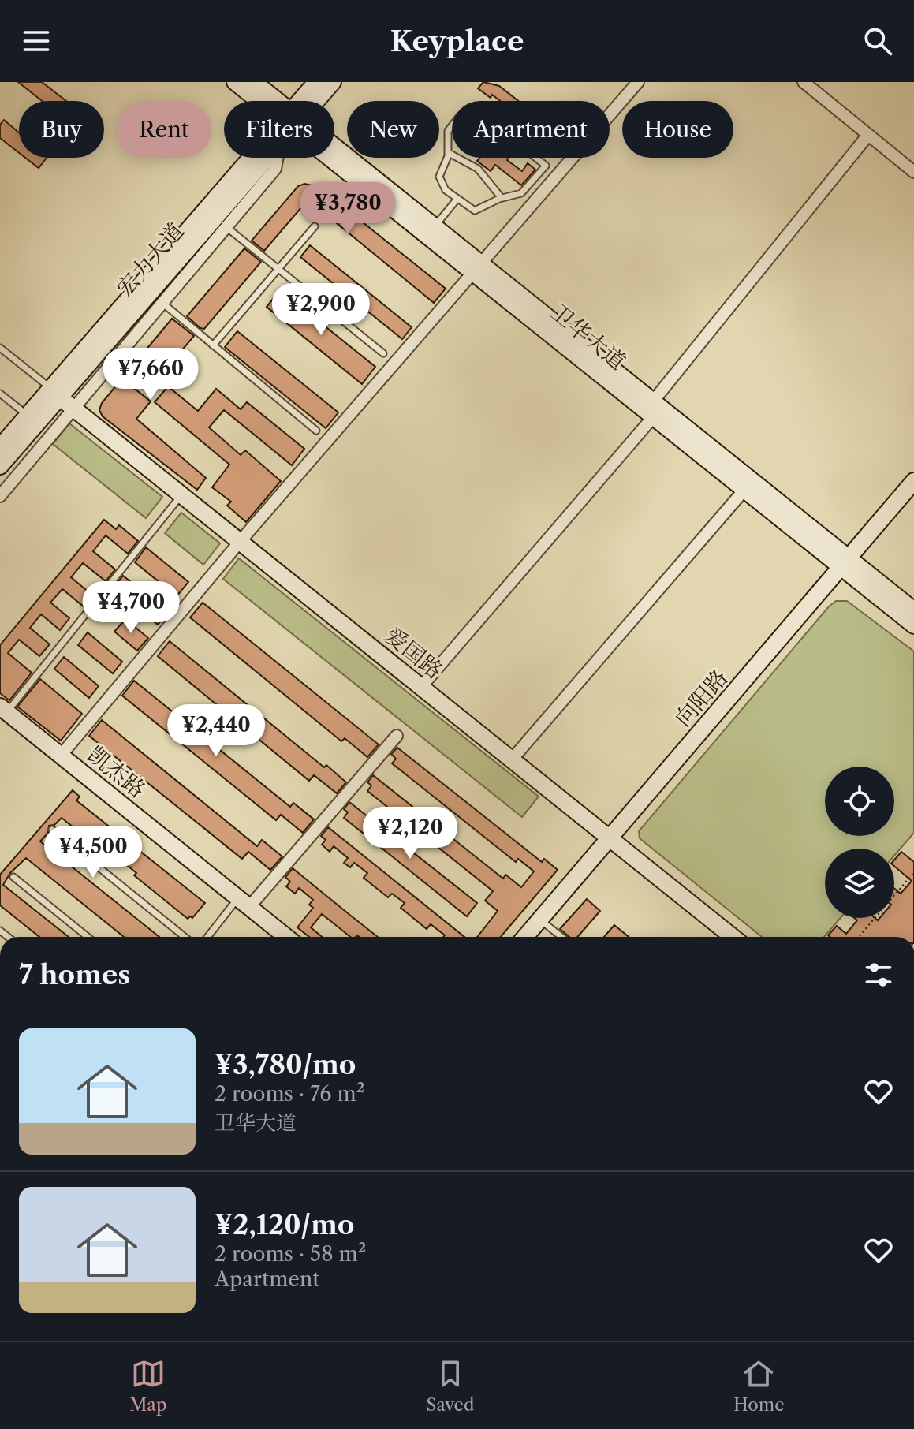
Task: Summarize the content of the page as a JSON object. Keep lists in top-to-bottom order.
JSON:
{
  "streets": {
    "main road": [
      "宏力大道",
      "卫华大道",
      "爱国路",
      "向阳路",
      "凯杰路"
    ]
  },
  "crossings": [
    ["宏力大道", "爱国路"],
    ["卫华大道", "向阳路"],
    ["爱国路", "向阳路"]
  ],
  "page": {
    "header": "Keyplace",
    "chip": [
      "Buy",
      "Rent",
      "Filters",
      "New",
      "Apartment",
      "House"
    ],
    "price": [
      "¥3,780",
      "¥2,900",
      "¥7,660",
      "¥4,700",
      "¥2,440",
      "¥2,120",
      "¥4,500"
    ],
    "heading": "7 homes",
    "list": [
      {
        "name": "¥3,780/mo",
        "note": "2 rooms · 76 m² · 卫华大道"
      },
      {
        "name": "¥2,120/mo",
        "note": "2 rooms · 58 m² · Apartment"
      }
    ],
    "tabs": ["Map", "Saved", "Home"]
  }
}
